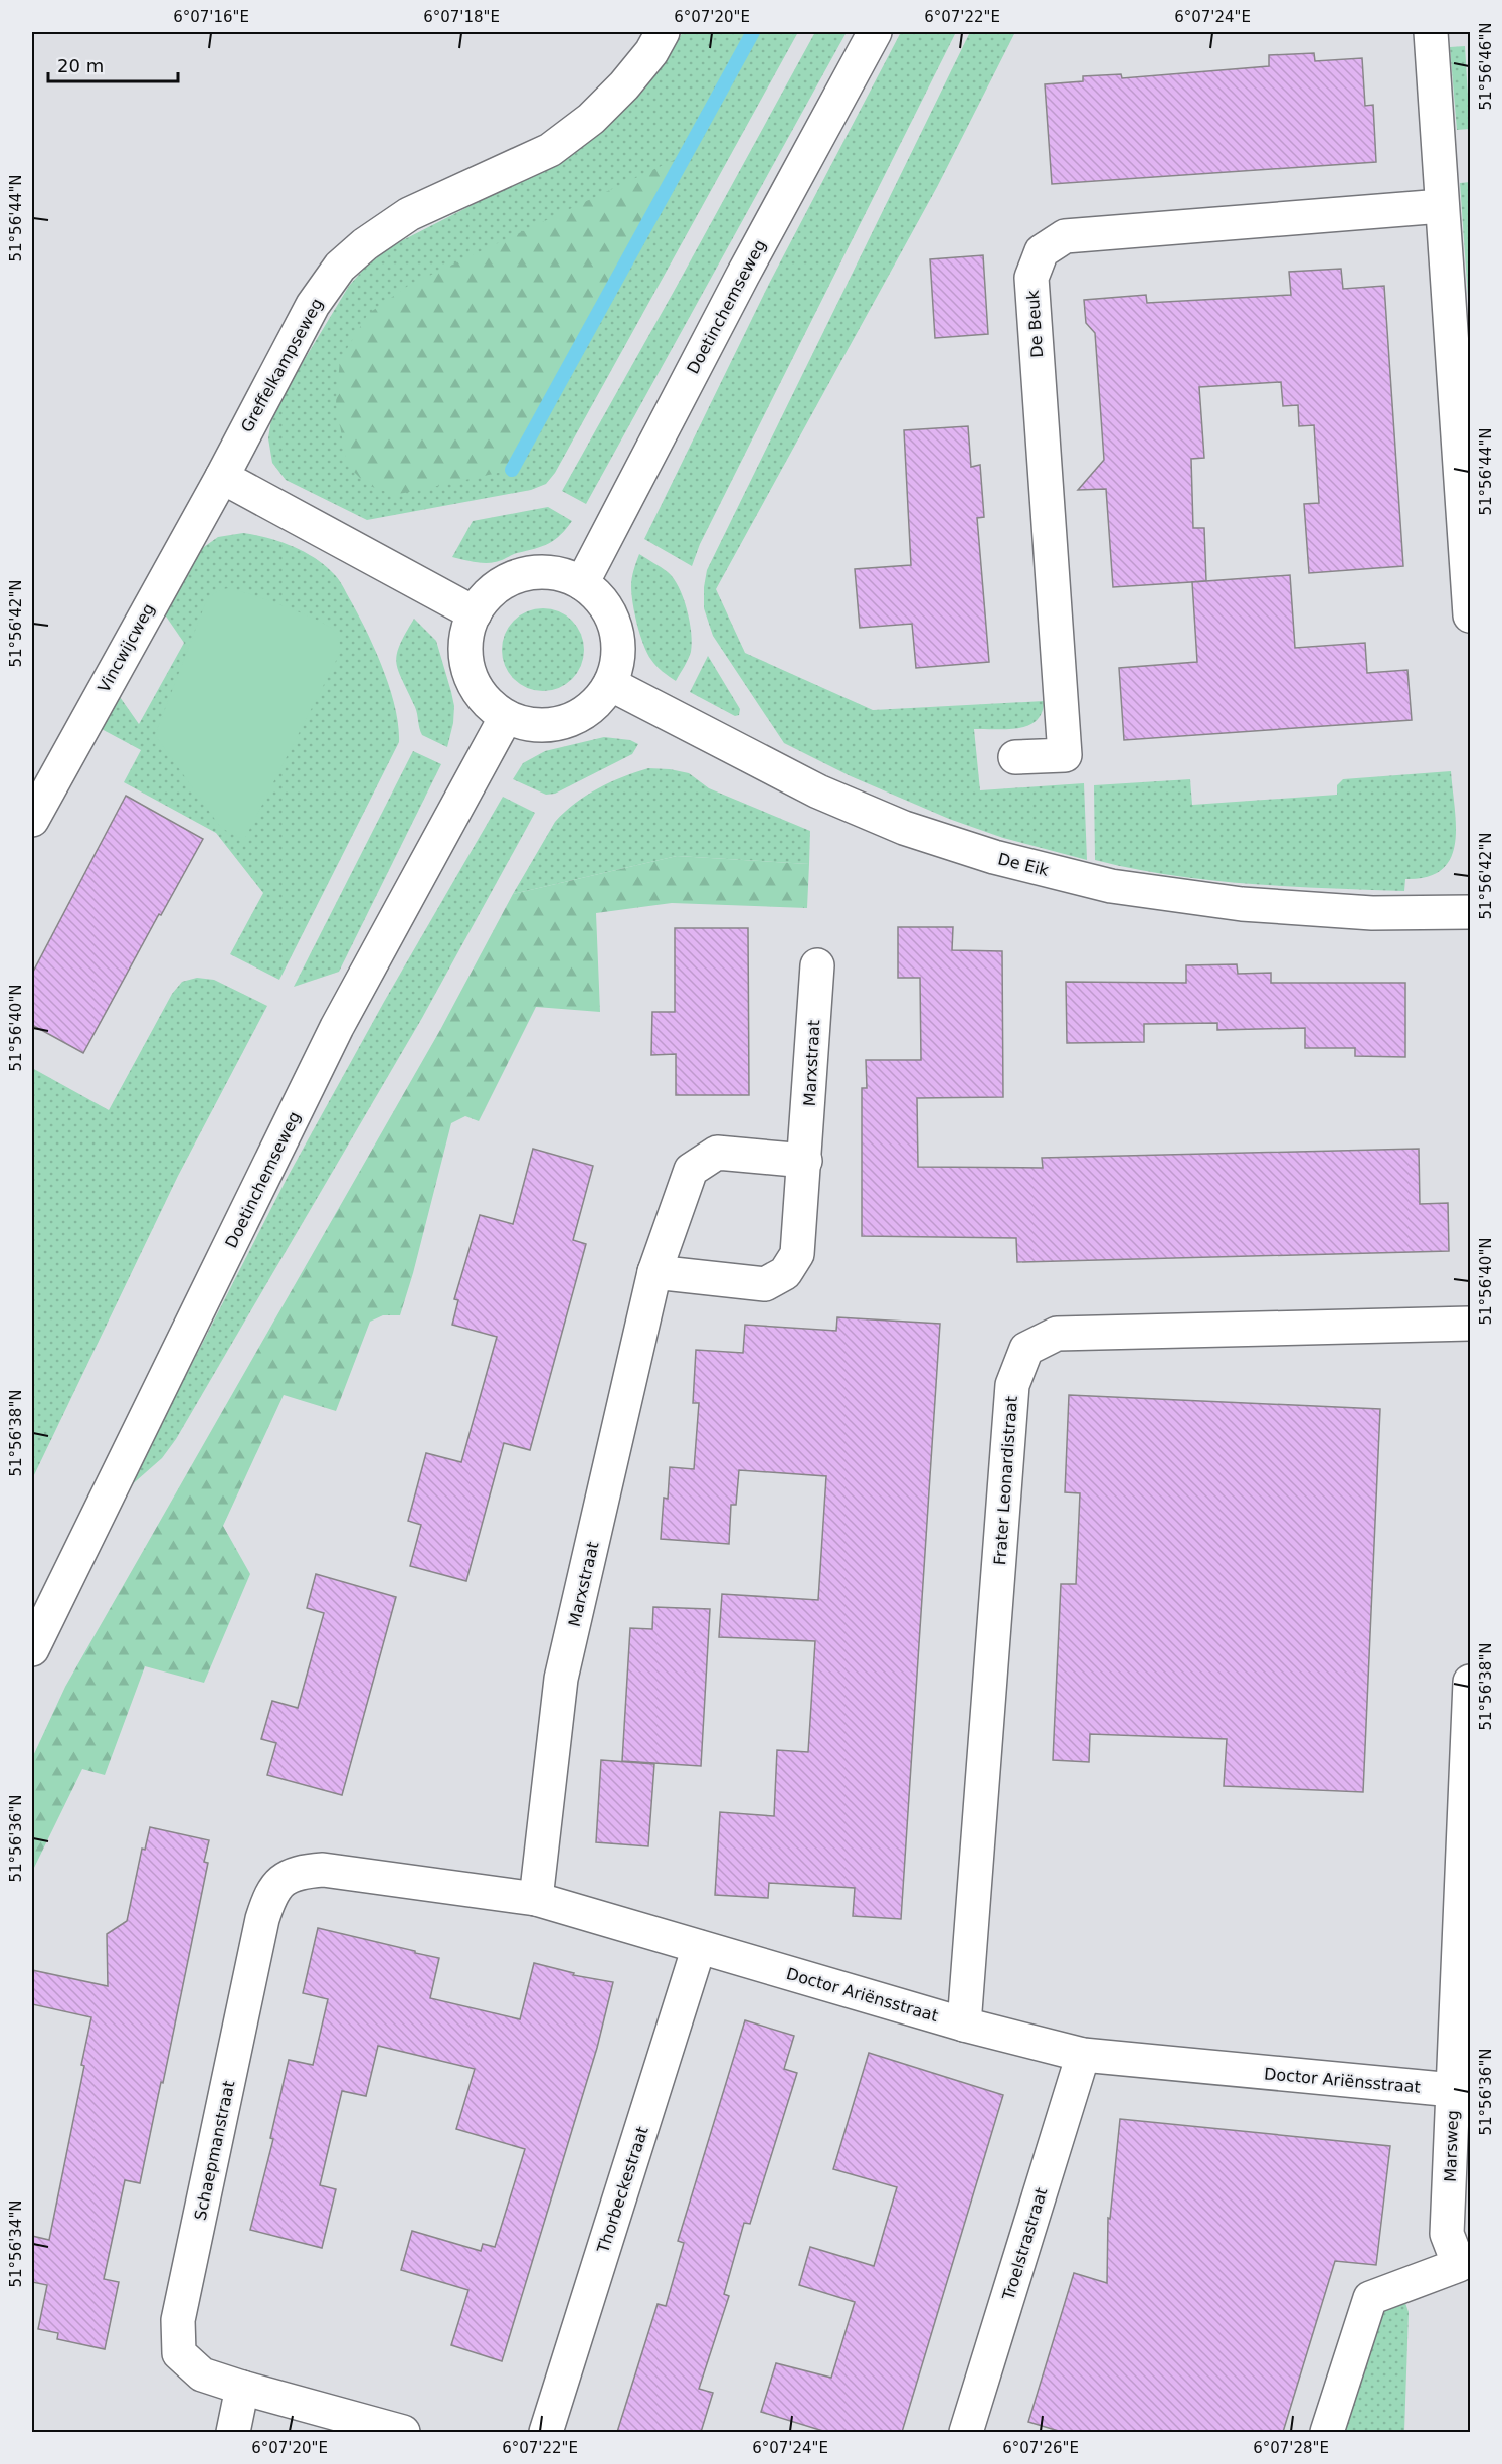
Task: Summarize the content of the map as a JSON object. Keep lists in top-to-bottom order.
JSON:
{
  "streets": {
    "street": [
      "Doetinchemseweg",
      "De Beuk",
      "Greffelkampseweg",
      "Vincwijcweg",
      "De Eik",
      "Marxstraat",
      "Frater Leonardistraat",
      "Doctor Ariënsstraat",
      "Marsweg",
      "Schaepmanstraat",
      "Thorbeckestraat",
      "Troelstrastraat"
    ]
  },
  "crossings": [
    ["Doetinchemseweg", "De Eik"],
    ["Greffelkampseweg", "Vincwijcweg"],
    ["Marxstraat", "Doctor Ariënsstraat"],
    ["Frater Leonardistraat", "Doctor Ariënsstraat"],
    ["Doctor Ariënsstraat", "Marsweg"],
    ["Doctor Ariënsstraat", "Schaepmanstraat"],
    ["Doctor Ariënsstraat", "Thorbeckestraat"],
    ["Doctor Ariënsstraat", "Troelstrastraat"]
  ],
  "scale_bar": "20 m",
  "coordinates": [
    "6°07'16\"E",
    "6°07'18\"E",
    "6°07'20\"E",
    "6°07'22\"E",
    "6°07'24\"E",
    "51°56'46\"N",
    "51°56'44\"N",
    "51°56'42\"N",
    "51°56'40\"N",
    "51°56'38\"N",
    "51°56'36\"N",
    "51°56'34\"N",
    "6°07'26\"E",
    "6°07'28\"E"
  ]
}
